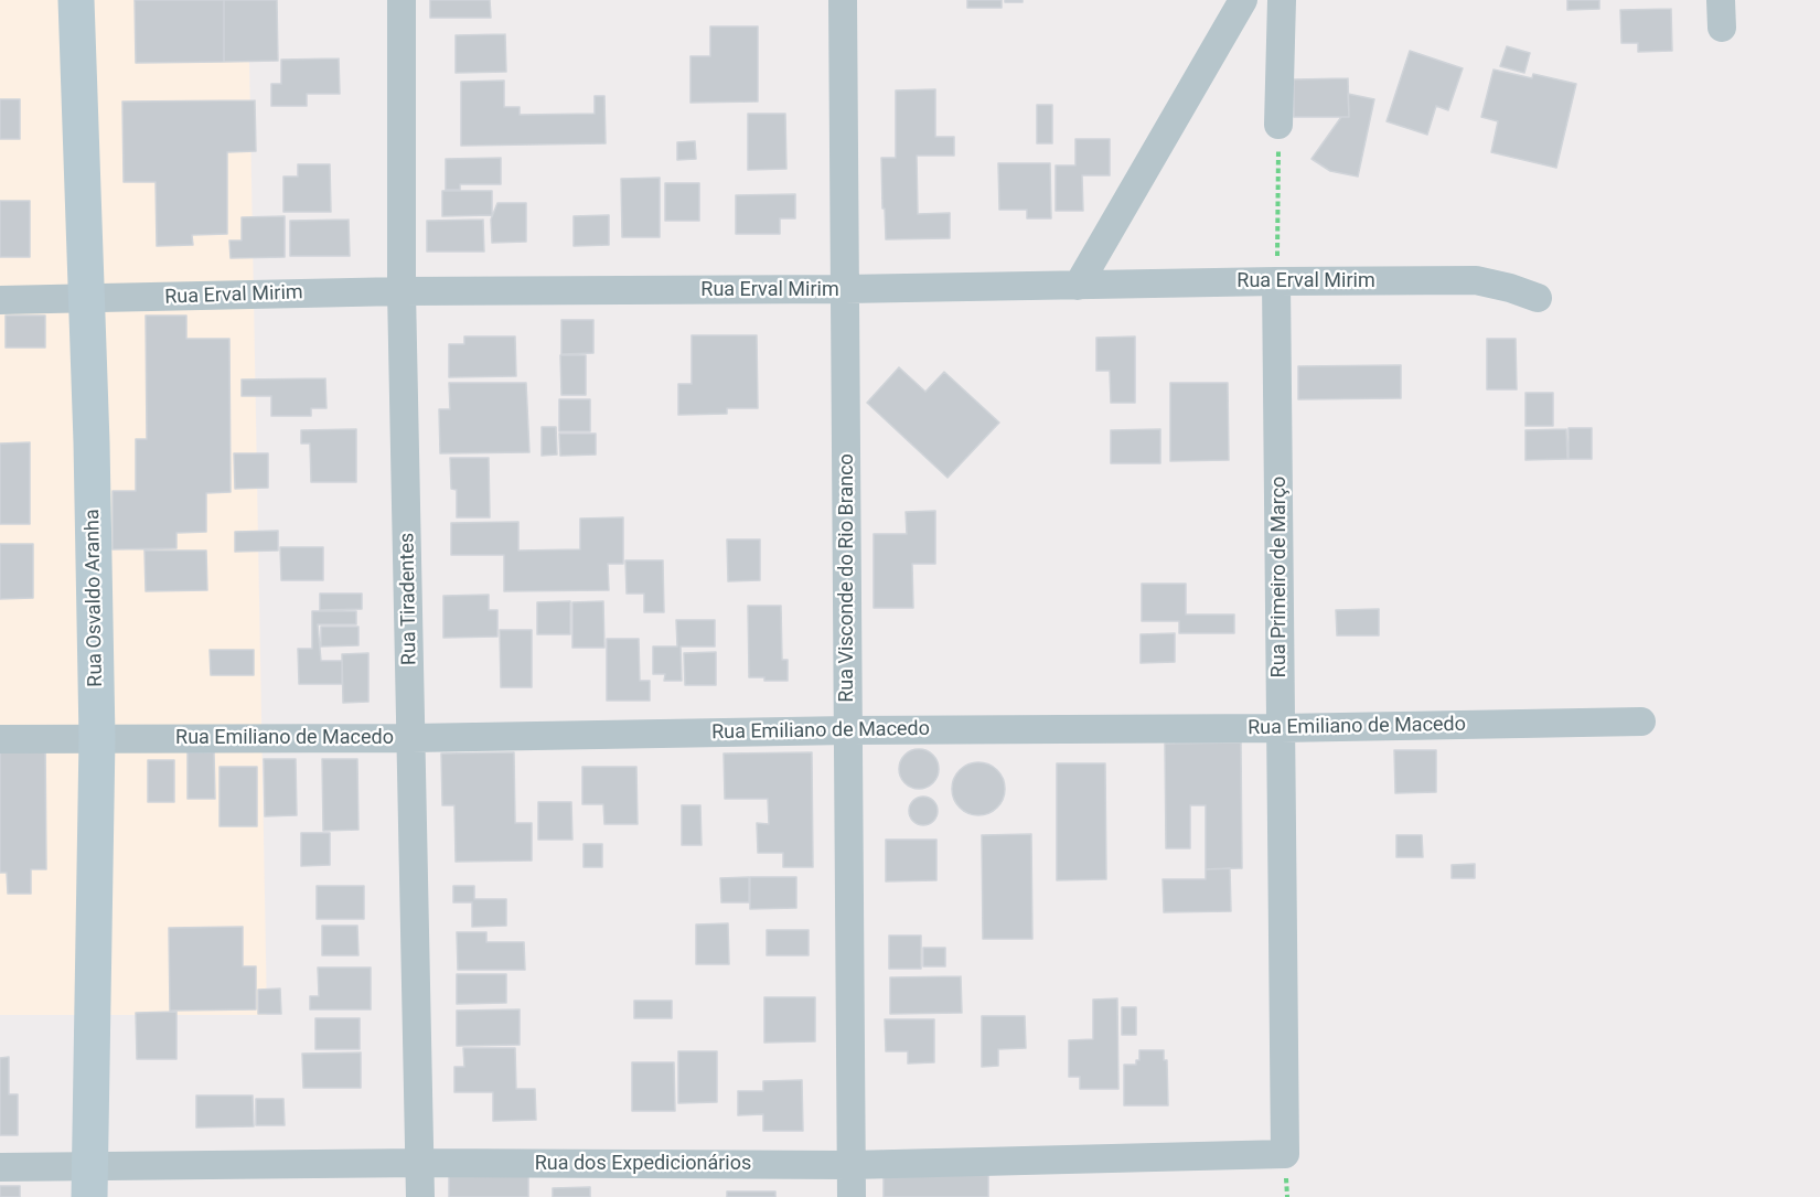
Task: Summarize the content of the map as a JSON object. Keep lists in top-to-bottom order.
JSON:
{
  "streets": {
    "main road": ["Rua Osvaldo Aranha"],
    "street": [
      "Rua Erval Mirim",
      "Rua Primeiro de Março",
      "Rua Visconde do Rio Branco",
      "Rua Tiradentes",
      "Rua Emiliano de Macedo",
      "Rua dos Expedicionários"
    ]
  },
  "crossings": [
    ["Rua Erval Mirim", "Rua Primeiro de Março"],
    ["Rua Erval Mirim", "Rua Visconde do Rio Branco"],
    ["Rua Erval Mirim", "Rua Osvaldo Aranha"],
    ["Rua Erval Mirim", "Rua Tiradentes"],
    ["Rua Primeiro de Março", "Rua Emiliano de Macedo"],
    ["Rua Primeiro de Março", "Rua dos Expedicionários"],
    ["Rua Visconde do Rio Branco", "Rua Emiliano de Macedo"],
    ["Rua Visconde do Rio Branco", "Rua dos Expedicionários"],
    ["Rua Osvaldo Aranha", "Rua Emiliano de Macedo"],
    ["Rua Osvaldo Aranha", "Rua dos Expedicionários"],
    ["Rua Tiradentes", "Rua Emiliano de Macedo"],
    ["Rua Tiradentes", "Rua dos Expedicionários"]
  ]
}
